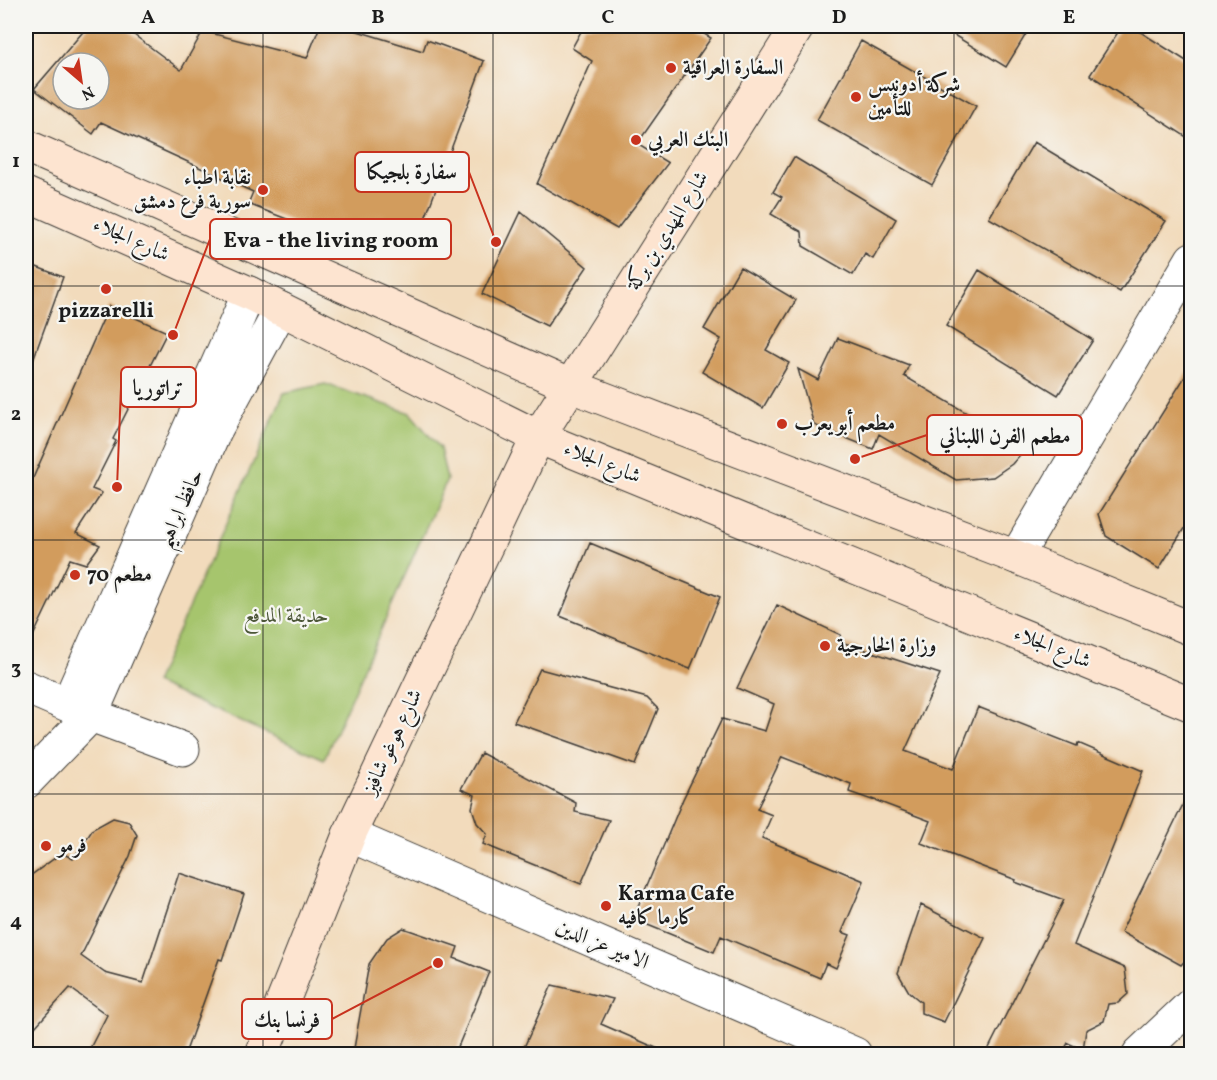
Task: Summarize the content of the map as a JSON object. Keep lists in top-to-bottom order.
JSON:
{
  "streets": {
    "main road": ["شارع المهدي بن بركة", "شارع الجلاء", "شارع هوغو شافيز"],
    "street": ["حافظ ابراهيم", "الامير عز الدين"]
  },
  "crossings": [
    ["شارع المهدي بن بركة", "شارع الجلاء"],
    ["شارع المهدي بن بركة", "شارع هوغو شافيز"],
    ["شارع الجلاء", "حافظ ابراهيم"],
    ["شارع الجلاء", "شارع هوغو شافيز"],
    ["شارع هوغو شافيز", "الامير عز الدين"]
  ],
  "parks": ["حديقة المدفع"],
  "places": [
    "السفارة العراقية",
    "شركة أدونيس للتأمين",
    "البنك العربي",
    "نقابة اطباء سورية فرع دمشق",
    "سفارة بلجيكا",
    "pizzarelli",
    "Eva - the living room",
    "مطعم أبو يعرب",
    "مطعم الفرن اللبناني",
    "تراتوريا",
    "مطعم 70",
    "وزارة الخارجية",
    "فرمو",
    "Karma Cafe كارما كافيه",
    "فرنسا بنك"
  ],
  "north": "bottom right",
  "grid": {
    "columns": [
      "A",
      "B",
      "C",
      "D",
      "E"
    ],
    "rows": [
      "1",
      "2",
      "3",
      "4"
    ]
  }
}
